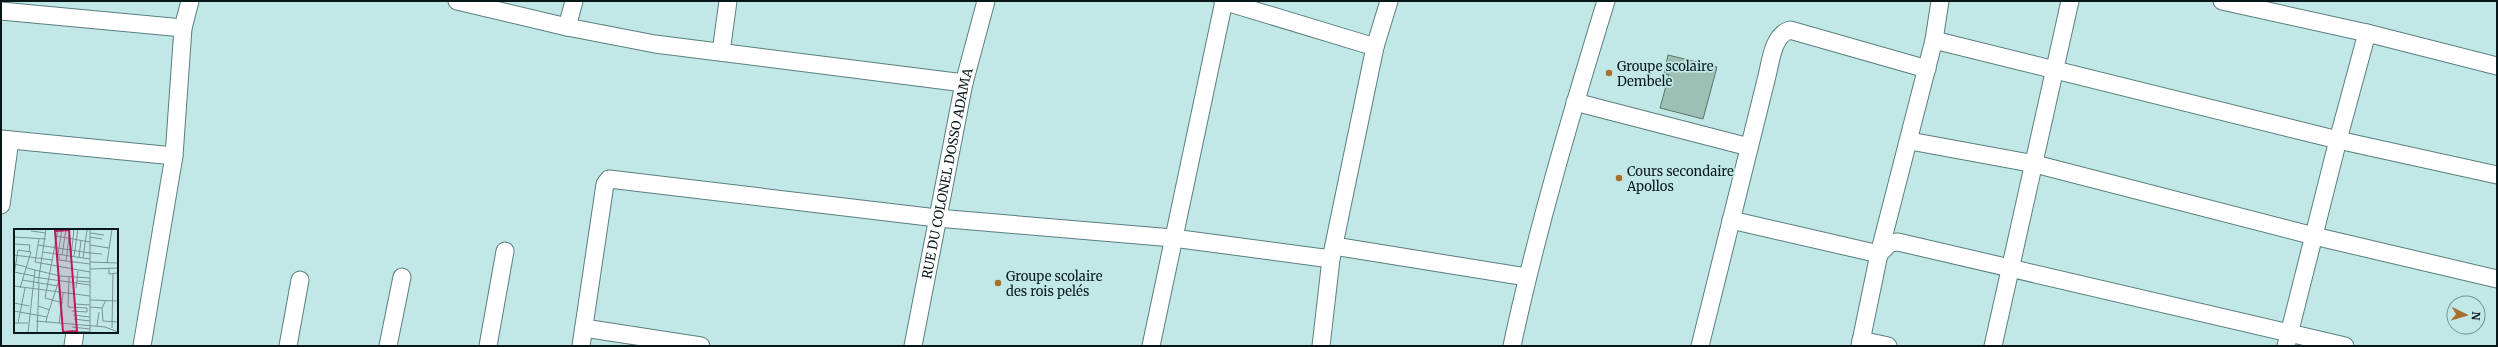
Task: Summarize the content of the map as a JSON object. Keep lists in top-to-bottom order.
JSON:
{
  "streets": {
    "street": ["RUE DU COLONEL DOSSO ADAMA"]
  },
  "places": ["Groupe scolaire Dembele", "Cours secondaire Apollos", "Groupe scolaire des rois pelés"],
  "north": "right"
}
